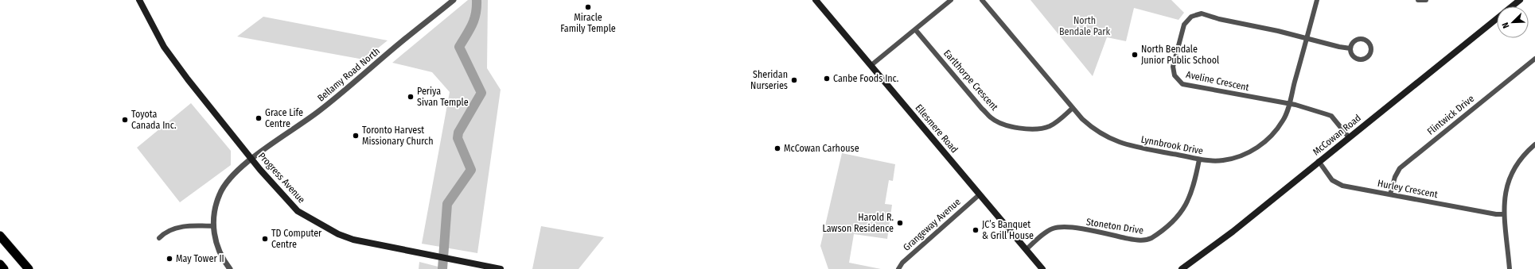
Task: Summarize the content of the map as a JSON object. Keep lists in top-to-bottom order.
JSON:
{
  "streets": {
    "main road": ["Ellesmere Road", "McCowan Road", "Progress Avenue"],
    "street": [
      "Bellamy Road North",
      "Earlthorpe Crescent",
      "Aveline Crescent",
      "Flintwick Drive",
      "Lynnbrook Drive",
      "Hurley Crescent",
      "Grangeway Avenue",
      "Stoneton Drive"
    ]
  },
  "crossings": [
    ["Bellamy Road North", "Progress Avenue"],
    ["Earlthorpe Crescent", "Lynnbrook Drive"],
    ["Aveline Crescent", "McCowan Road"],
    ["Aveline Crescent", "Lynnbrook Drive"],
    ["Flintwick Drive", "Hurley Crescent"],
    ["Ellesmere Road", "Grangeway Avenue"],
    ["Ellesmere Road", "Stoneton Drive"],
    ["McCowan Road", "Hurley Crescent"],
    ["Lynnbrook Drive", "Stoneton Drive"]
  ],
  "parks": ["North Bendale Park"],
  "places": [
    "Miracle Family Temple",
    "North Bendale Junior Public School",
    "Canbe Foods Inc.",
    "Sheridan Nurseries",
    "Periya Sivan Temple",
    "Grace Life Centre",
    "Toyota Canada Inc.",
    "Toronto Harvest Missionary Church",
    "McCowan Carhouse",
    "Harold R. Lawson Residence",
    "JC’s Banquet & Grill House",
    "TD Computer Centre",
    "May Tower II"
  ],
  "north": "bottom left"
}
